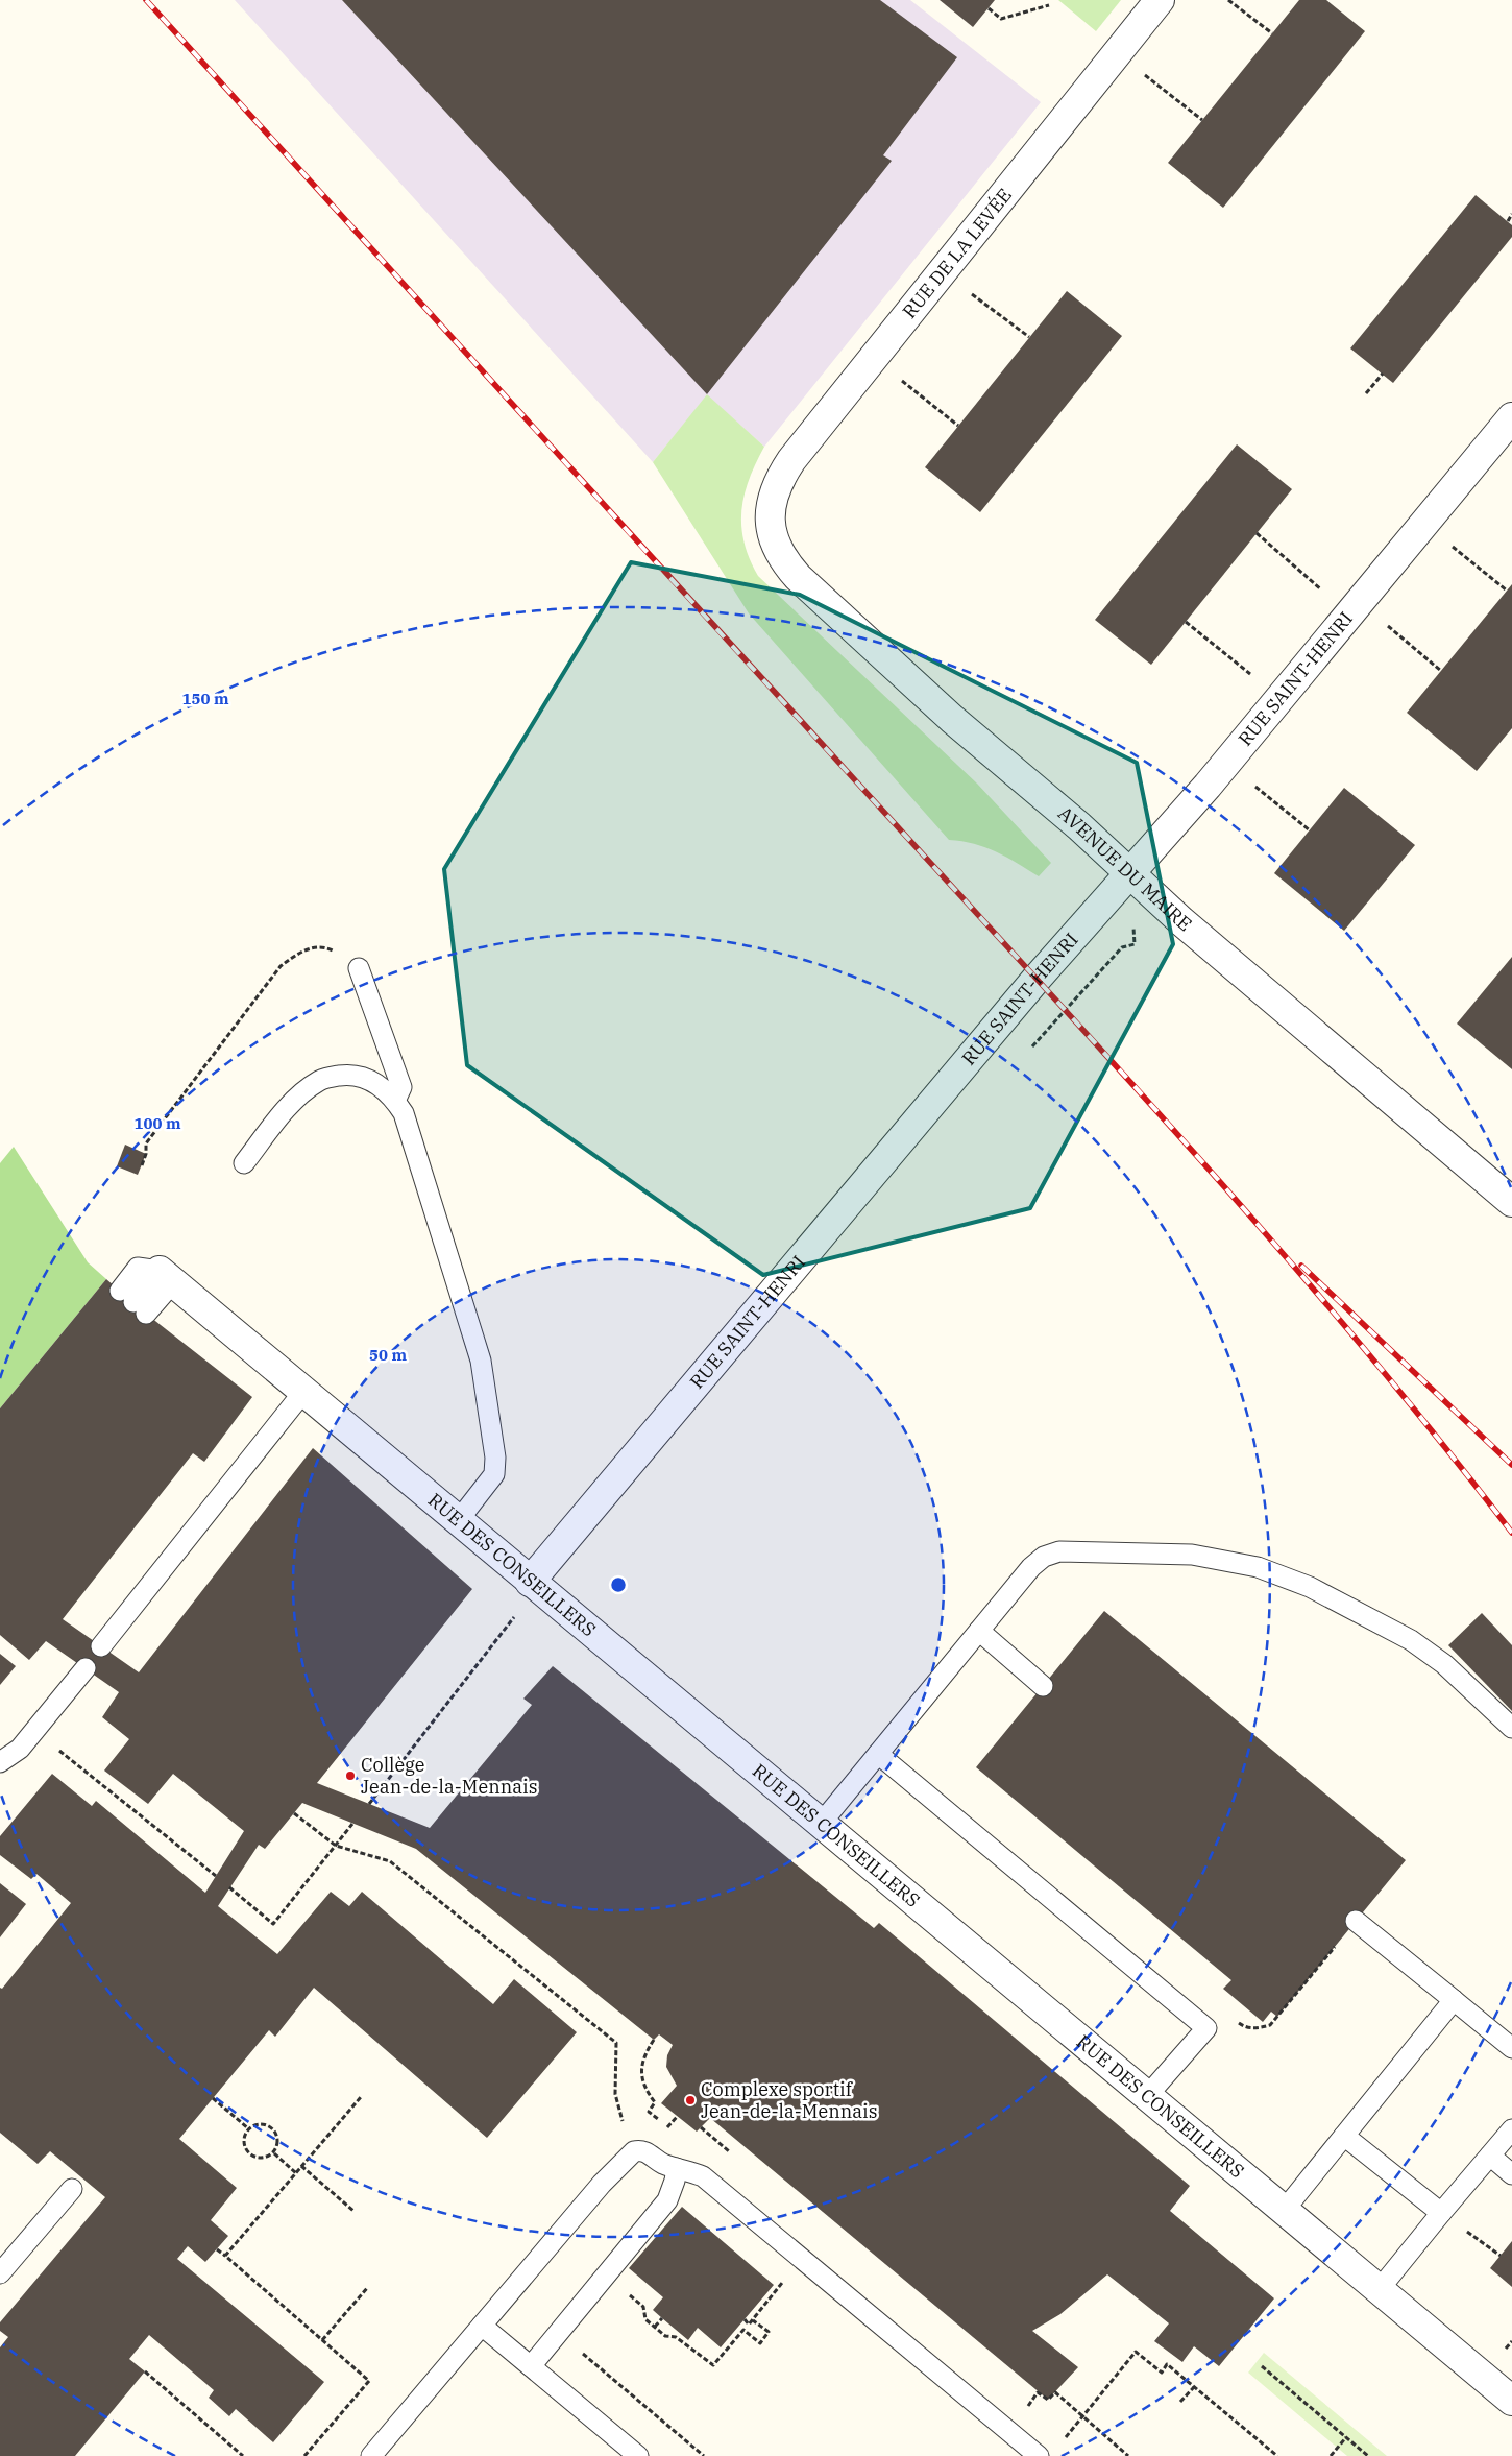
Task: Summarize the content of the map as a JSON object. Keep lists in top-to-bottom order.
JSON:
{
  "streets": {
    "street": [
      "RUE DE LA LEVÉE",
      "RUE SAINT-HENRI",
      "AVENUE DU MAIRE",
      "RUE DES CONSEILLERS"
    ]
  },
  "crossings": [
    ["RUE DE LA LEVÉE", "AVENUE DU MAIRE"],
    ["RUE SAINT-HENRI", "AVENUE DU MAIRE"],
    ["RUE SAINT-HENRI", "RUE DES CONSEILLERS"]
  ],
  "places": ["Collège Jean-de-la-Mennais", "Complexe sportif Jean-de-la-Mennais"],
  "rings": ["150 m", "100 m", "50 m"]
}
